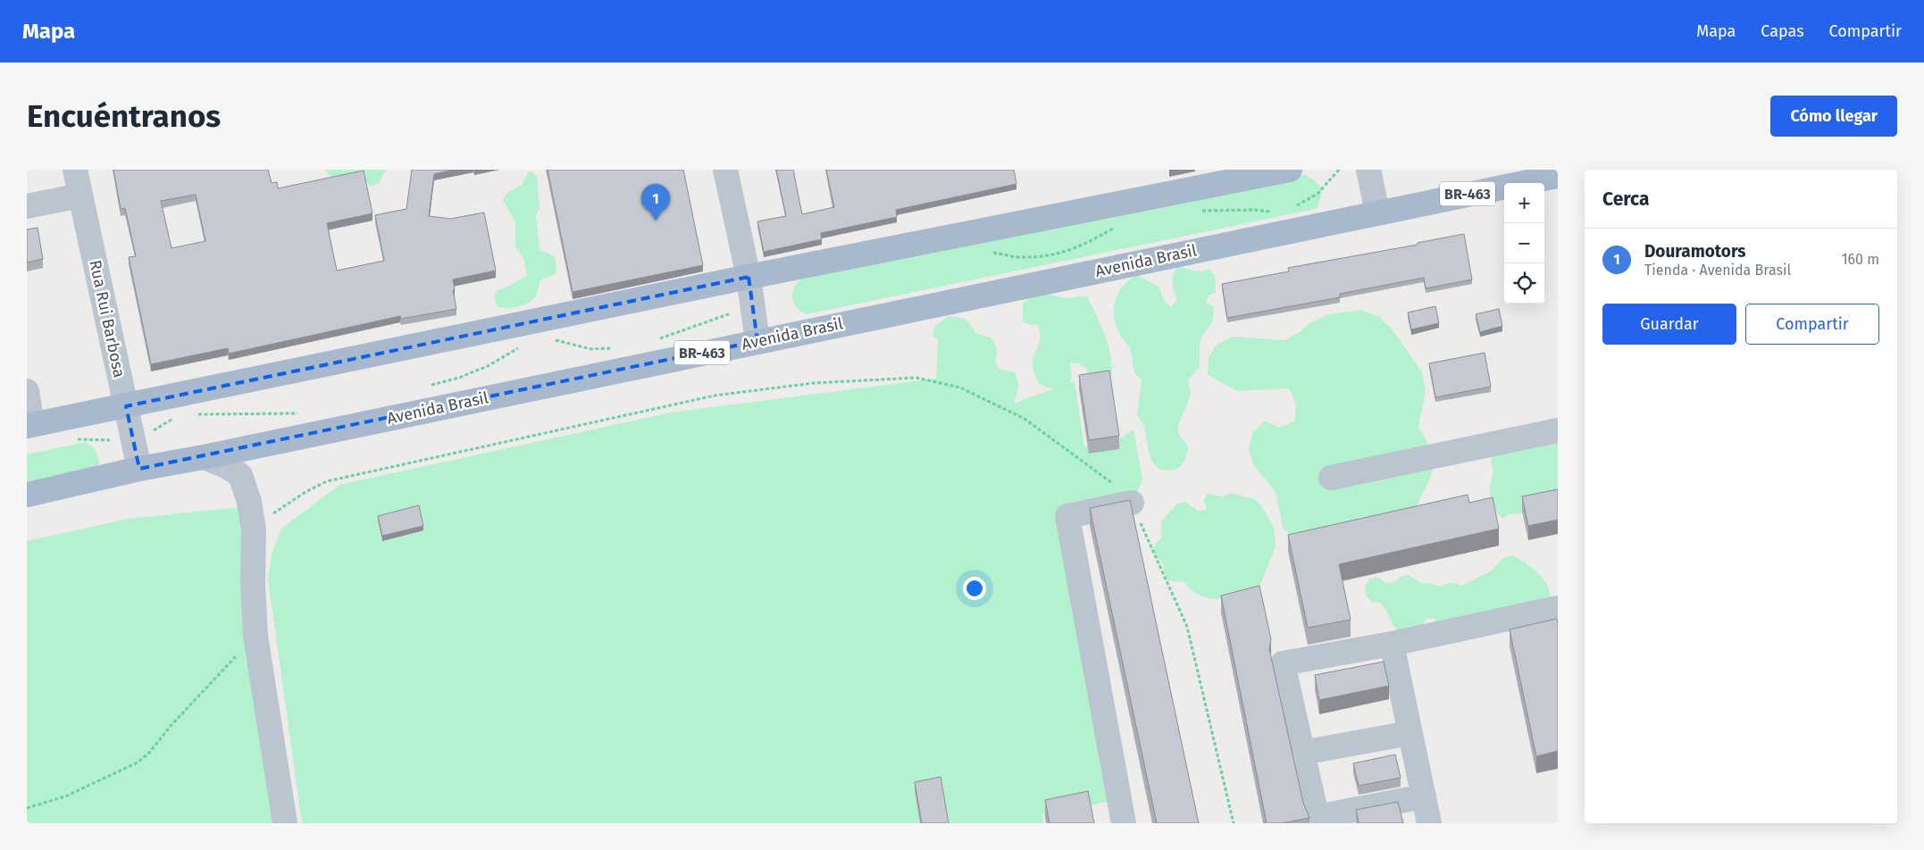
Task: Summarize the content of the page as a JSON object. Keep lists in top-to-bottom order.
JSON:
{
  "streets": {
    "main road": ["BR-463", "Avenida Brasil"],
    "street": ["Rua Rui Barbosa"]
  },
  "crossings": [
    ["Avenida Brasil", "Rua Rui Barbosa"]
  ],
  "page": {
    "header": "Mapa",
    "nav": ["Mapa", "Capas", "Compartir"],
    "buttons": [
      "Cómo llegar",
      ["Guardar", "Compartir"]
    ],
    "title": "Encuéntranos",
    "heading": "Cerca",
    "map_buttons": ["+", "−"],
    "pins": "1",
    "list": [
      {
        "mark": "1",
        "name": "Douramotors",
        "note": "Tienda · Avenida Brasil",
        "value": "160 m"
      }
    ]
  }
}
